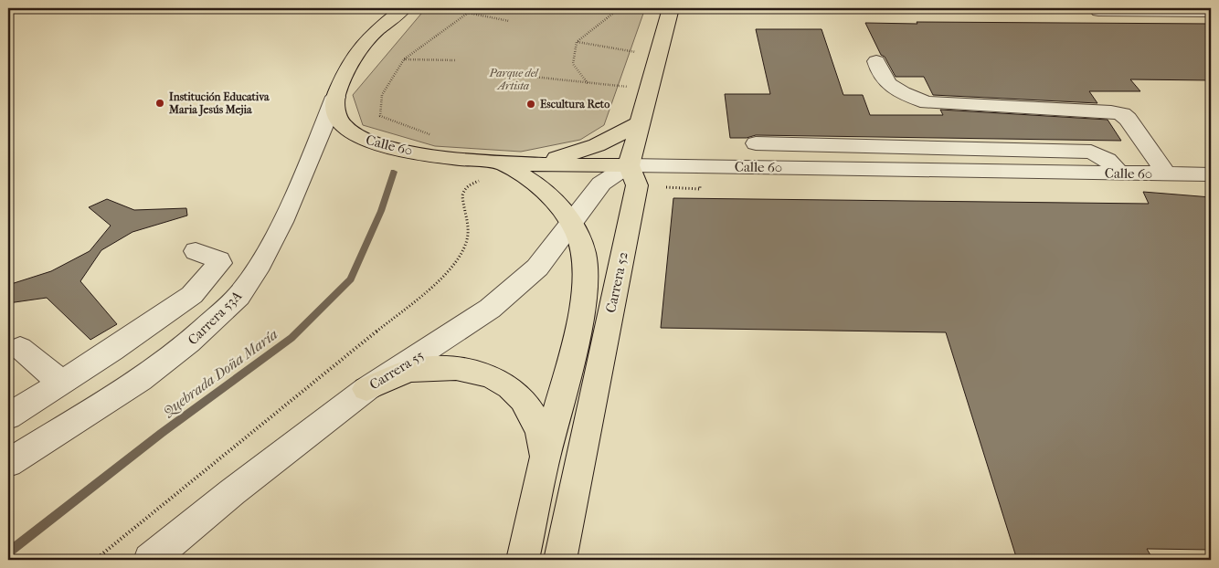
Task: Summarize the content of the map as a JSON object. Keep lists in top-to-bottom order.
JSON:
{
  "streets": {
    "main road": ["Calle 60", "Carrera 52"],
    "street": ["Carrera 53A", "Carrera 55"]
  },
  "crossings": [
    ["Calle 60", "Carrera 52"],
    ["Calle 60", "Carrera 53A"],
    ["Calle 60", "Carrera 55"],
    ["Carrera 52", "Carrera 55"]
  ],
  "water": ["Quebrada Doña María"],
  "parks": ["Parque del Artista"],
  "places": ["Institución Educativa Maria Jesús Mejia", "Escultura Reto"]
}
